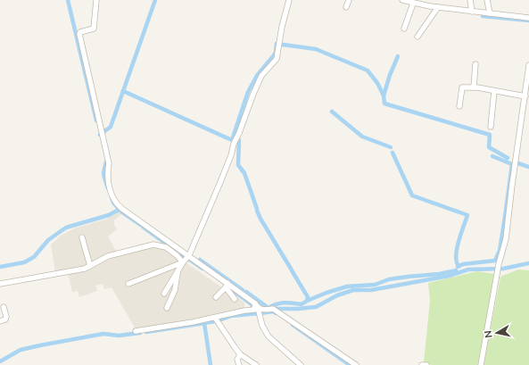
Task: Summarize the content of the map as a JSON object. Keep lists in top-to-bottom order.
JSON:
{
  "north": "left"
}
